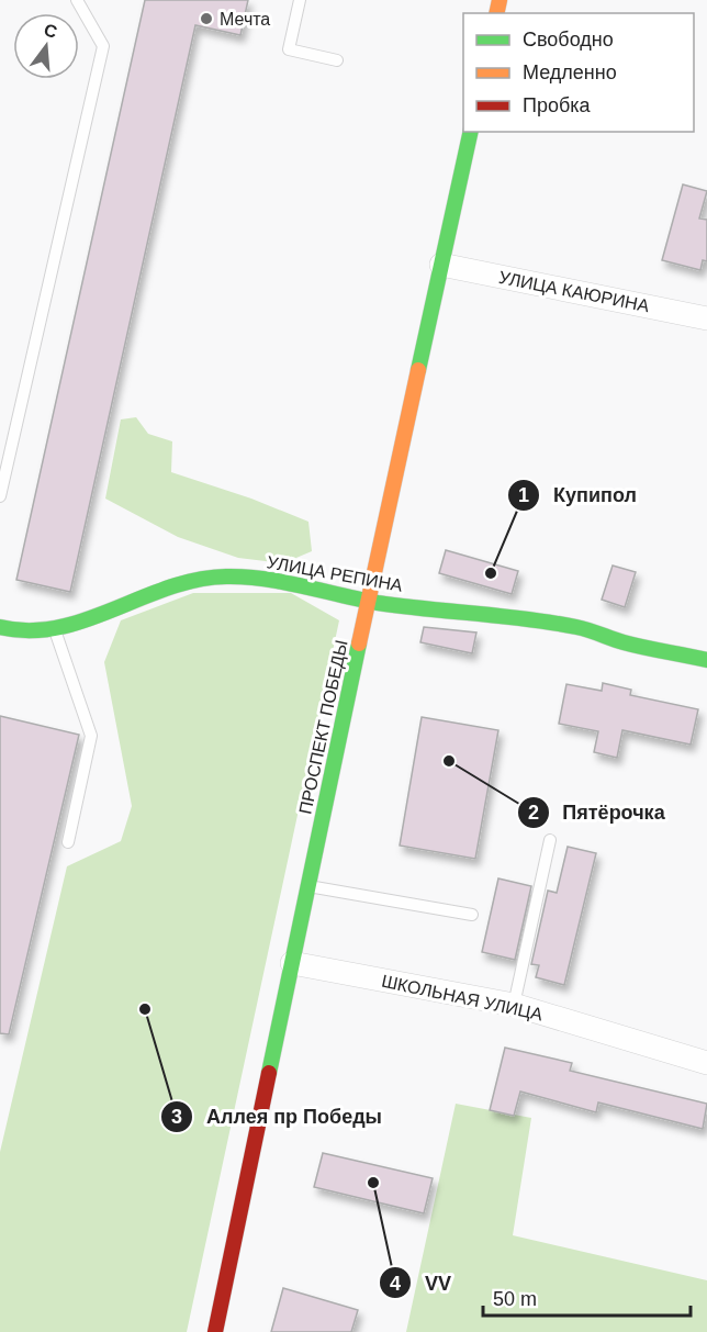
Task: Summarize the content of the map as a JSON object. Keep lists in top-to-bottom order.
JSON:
{
  "streets": {
    "street": [
      "УЛИЦА КАЮРИНА",
      "УЛИЦА РЕПИНА",
      "ПРОСПЕКТ ПОБЕДЫ",
      "ШКОЛЬНАЯ УЛИЦА"
    ]
  },
  "crossings": [
    ["УЛИЦА КАЮРИНА", "ПРОСПЕКТ ПОБЕДЫ"],
    ["УЛИЦА РЕПИНА", "ПРОСПЕКТ ПОБЕДЫ"],
    ["ПРОСПЕКТ ПОБЕДЫ", "ШКОЛЬНАЯ УЛИЦА"]
  ],
  "places": [
    "Мечта",
    "Купипол",
    "Пятёрочка",
    "Аллея пр Победы",
    "VV"
  ],
  "legend": ["Свободно", "Медленно", "Пробка"],
  "scale_bar": "50 m",
  "north": "top"
}
